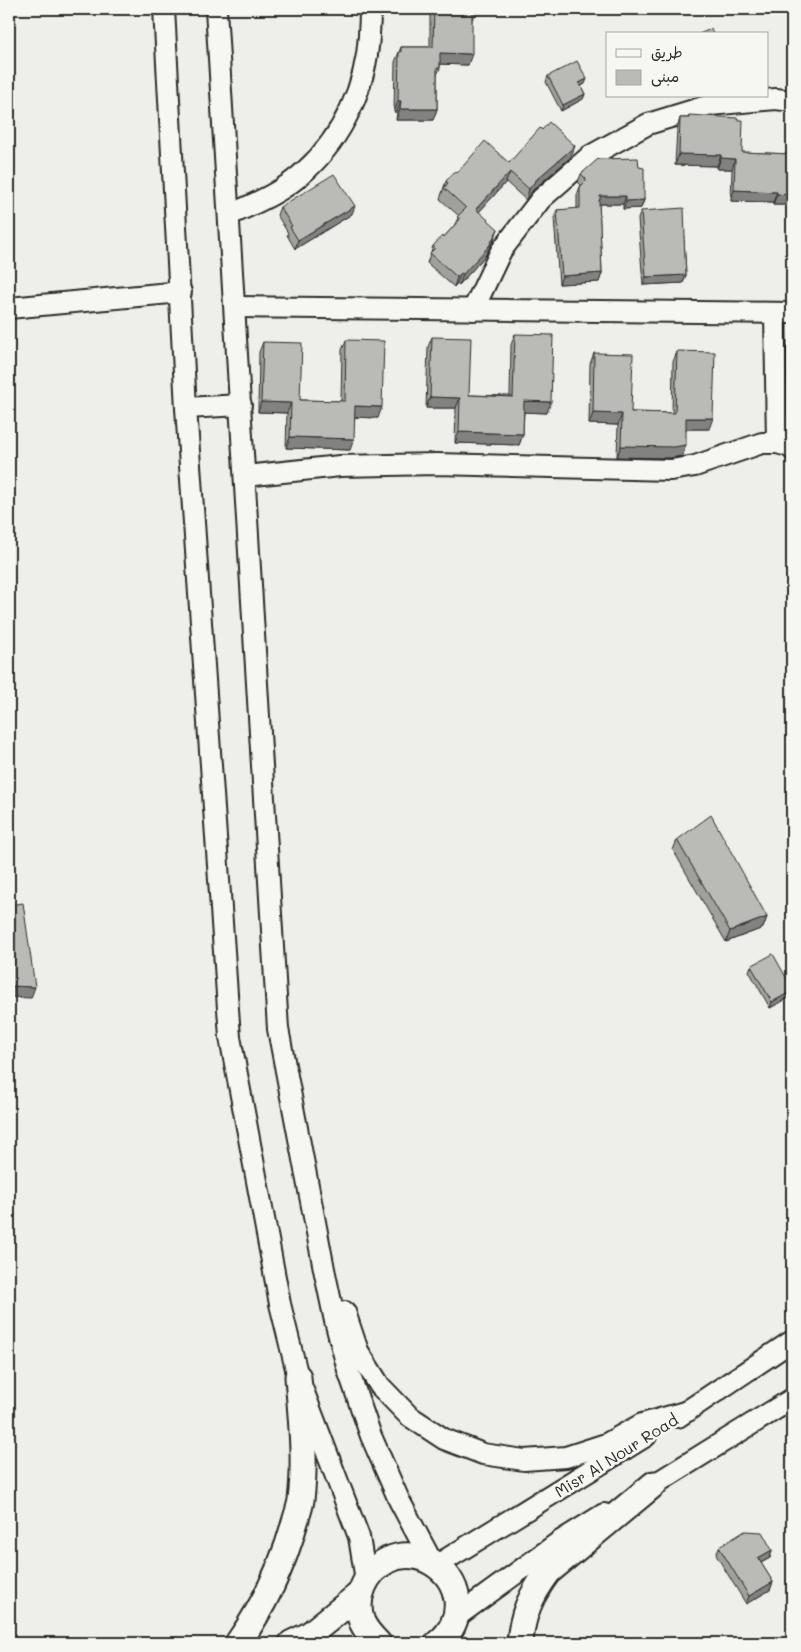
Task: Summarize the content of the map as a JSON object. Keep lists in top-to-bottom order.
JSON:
{
  "streets": {
    "street": ["Misr Al Nour Road"]
  },
  "legend": ["طريق", "مبنى"]
}
